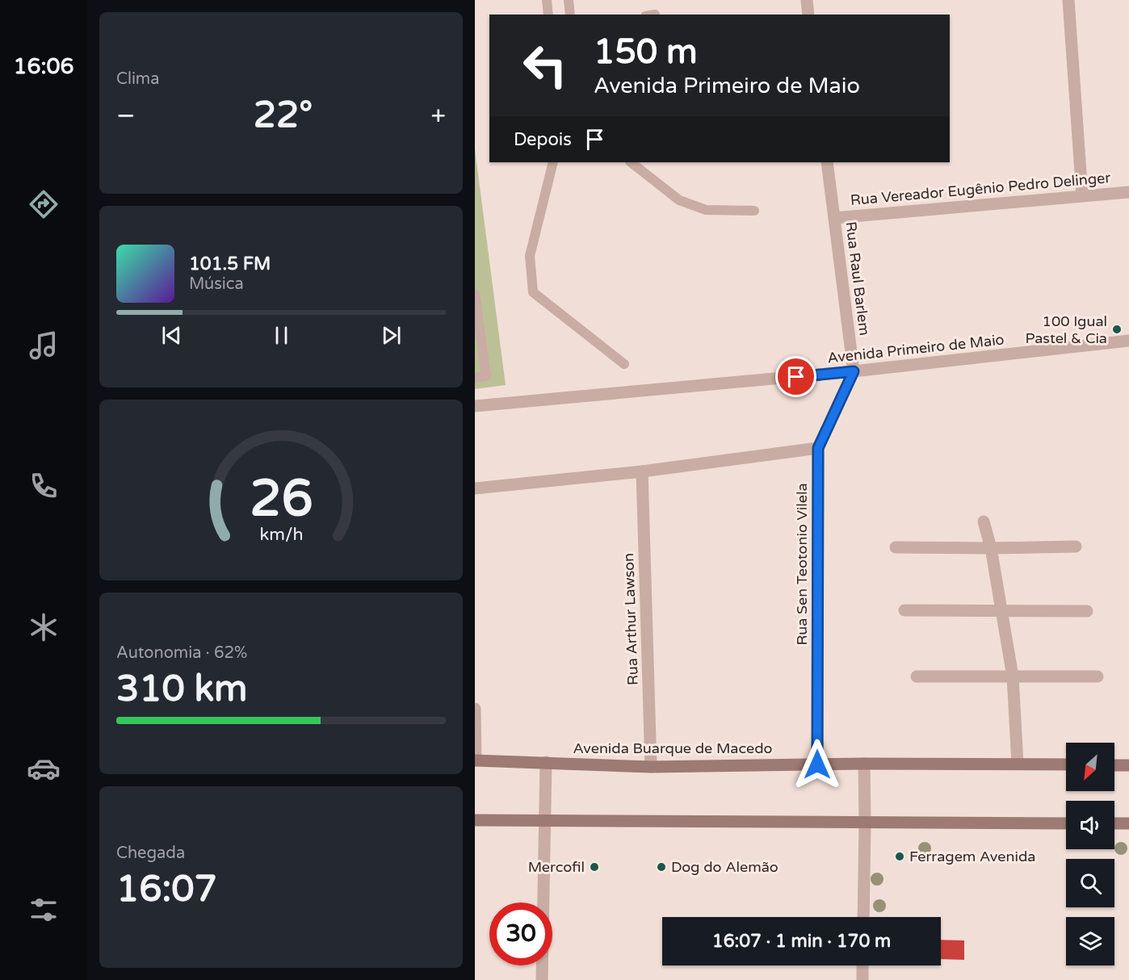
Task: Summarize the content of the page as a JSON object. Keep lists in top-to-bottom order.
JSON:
{
  "streets": {
    "main road": ["Avenida Buarque de Macedo"],
    "street": [
      "Rua Vereador Eugênio Pedro Delinger",
      "Rua Raul Barlem",
      "Avenida Primeiro de Maio",
      "Rua Sen Teotonio Vilela",
      "Rua Arthur Lawson"
    ]
  },
  "crossings": [
    ["Rua Vereador Eugênio Pedro Delinger", "Rua Raul Barlem"],
    ["Rua Raul Barlem", "Avenida Primeiro de Maio"],
    ["Rua Raul Barlem", "Rua Sen Teotonio Vilela"],
    ["Avenida Primeiro de Maio", "Rua Sen Teotonio Vilela"],
    ["Rua Sen Teotonio Vilela", "Avenida Buarque de Macedo"],
    ["Rua Arthur Lawson", "Avenida Buarque de Macedo"]
  ],
  "places": [
    "100 Igual Pastel & Cia",
    "Ferragem Avenida",
    "Mercofil",
    "Dog do Alemão"
  ],
  "north": "bottom left",
  "page": {
    "tabs": "16:06",
    "tile": [
      "Clima",
      ["Autonomia · 62%", "310 km"],
      ["Chegada", "16:07"]
    ],
    "turn": ["150 m", "Avenida Primeiro de Maio"],
    "heat": ["−", "22°", "+"],
    "then": "Depois",
    "song": ["101.5 FM", "Música"],
    "limit": "30",
    "trip": "16:07 · 1 min · 170 m",
    "gauge": ["26", "km/h"]
  }
}
